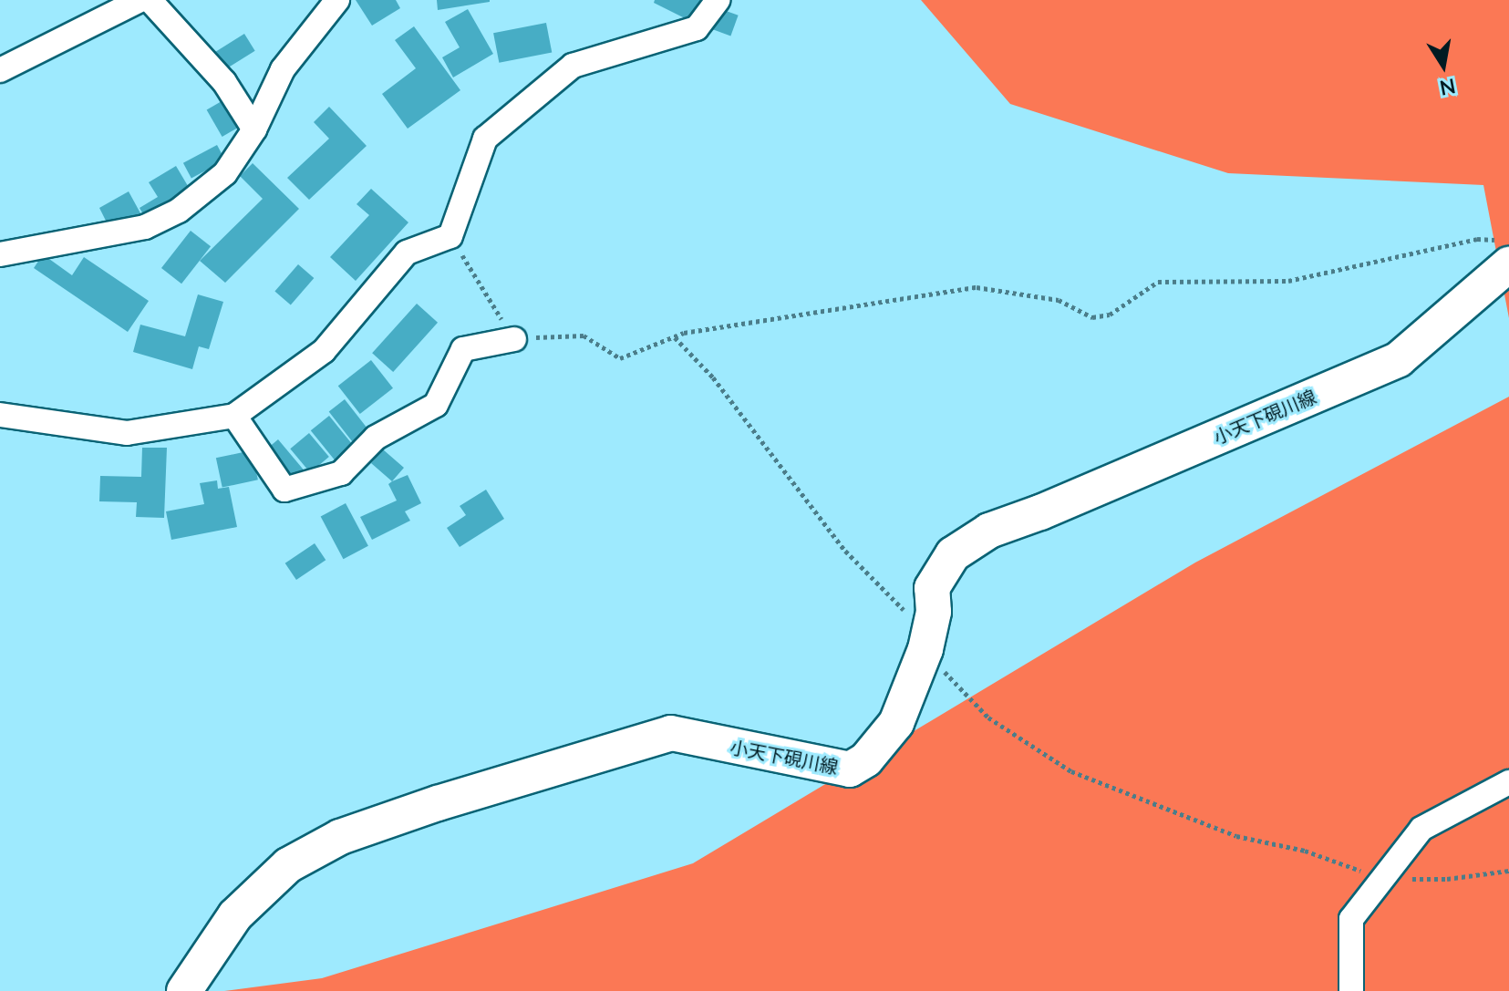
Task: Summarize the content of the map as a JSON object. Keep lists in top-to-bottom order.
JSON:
{
  "streets": {
    "main road": ["小天下硯川線"]
  },
  "north": "bottom"
}
